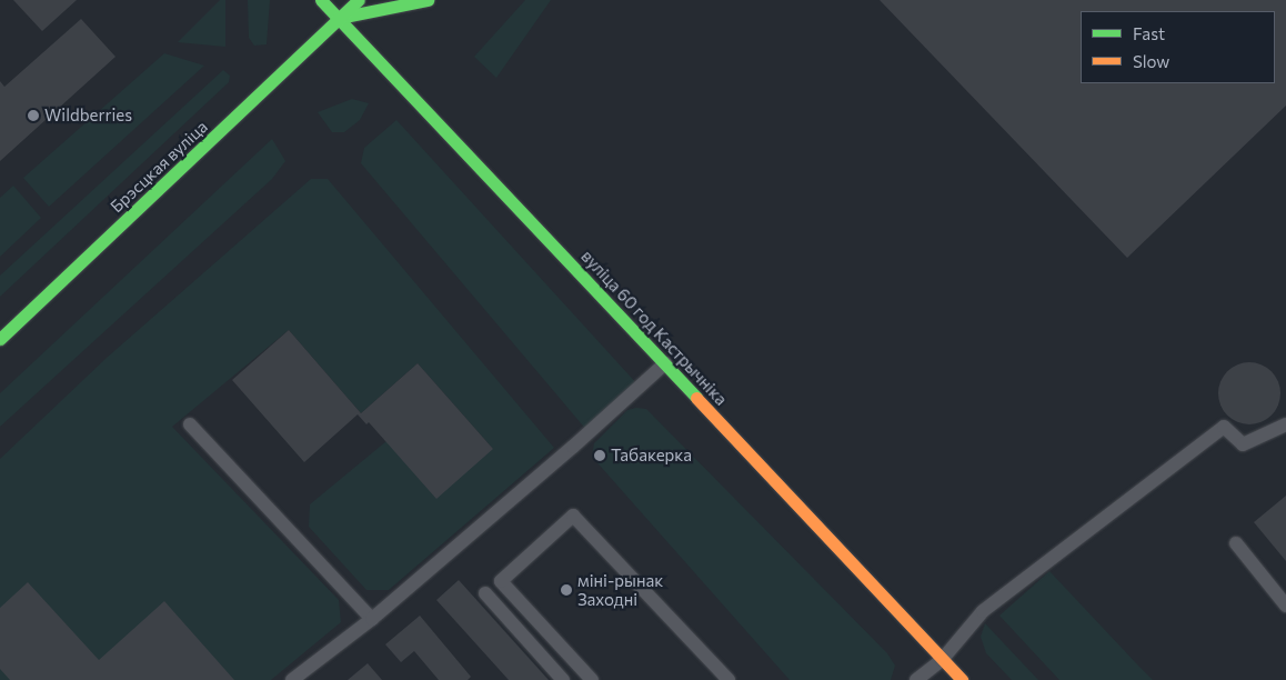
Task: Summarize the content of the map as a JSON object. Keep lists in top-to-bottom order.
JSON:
{
  "streets": {
    "street": ["Брэсцкая вуліца", "вуліца 60 год Кастрычніка"]
  },
  "crossings": [
    ["Брэсцкая вуліца", "вуліца 60 год Кастрычніка"]
  ],
  "places": ["Wildberries", "Табакерка", "міні-рынак Заходні"],
  "legend": ["Fast", "Slow"]
}
